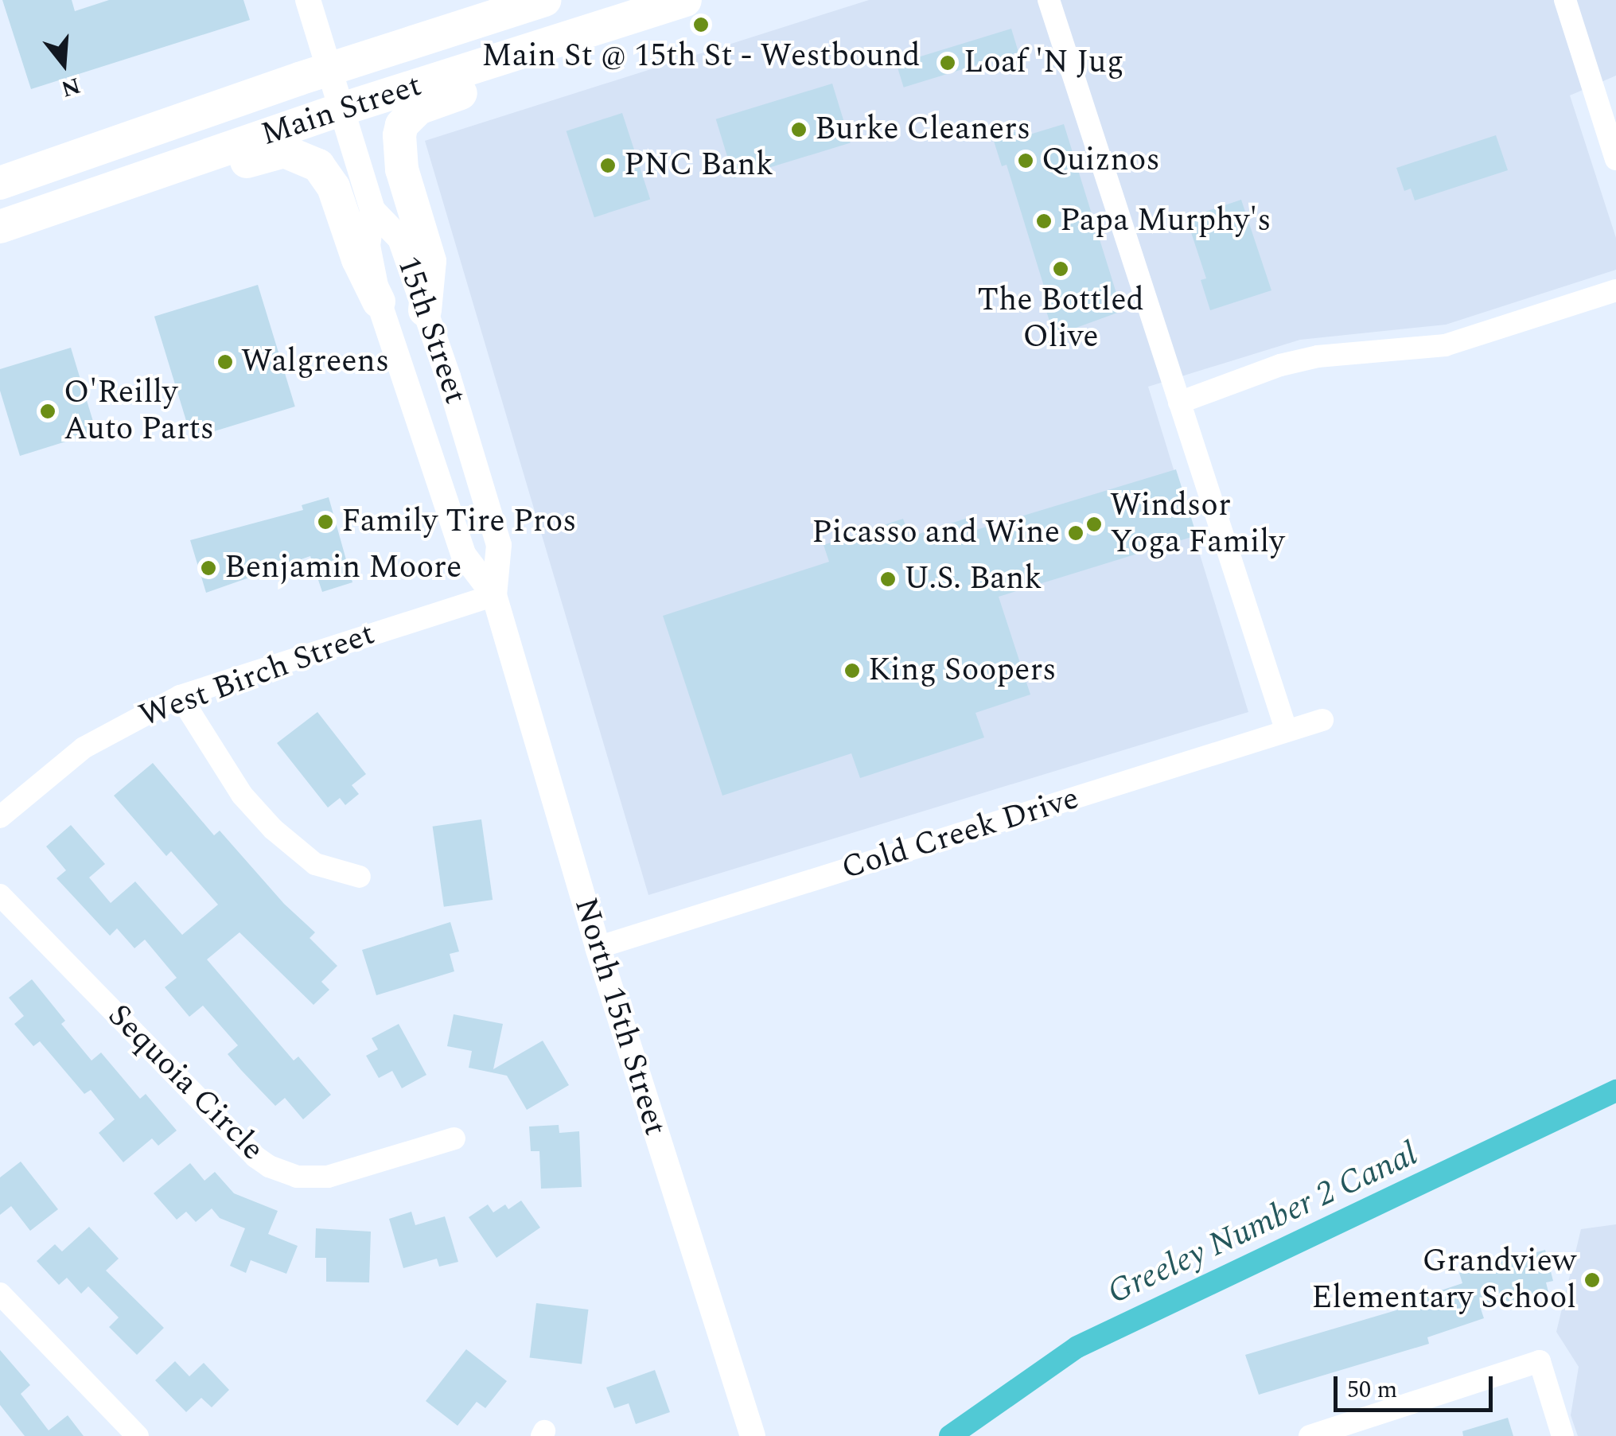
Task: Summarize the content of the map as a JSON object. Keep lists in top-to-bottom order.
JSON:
{
  "streets": {
    "main road": ["Main Street"],
    "street": [
      "15th Street",
      "West Birch Street",
      "Cold Creek Drive",
      "North 15th Street",
      "Sequoia Circle"
    ]
  },
  "crossings": [
    ["Main Street", "15th Street"],
    ["15th Street", "North 15th Street"],
    ["West Birch Street", "North 15th Street"],
    ["Cold Creek Drive", "North 15th Street"]
  ],
  "water": ["Greeley Number 2 Canal"],
  "places": [
    "Main St @ 15th St - Westbound",
    "Loaf 'N Jug",
    "Burke Cleaners",
    "Quiznos",
    "PNC Bank",
    "Papa Murphy's",
    "The Bottled Olive",
    "Walgreens",
    "O'Reilly Auto Parts",
    "Family Tire Pros",
    "Windsor Yoga Family",
    "Picasso and Wine",
    "Benjamin Moore",
    "U.S. Bank",
    "King Soopers",
    "Grandview Elementary School"
  ],
  "scale_bar": "50 m",
  "north": "bottom"
}
